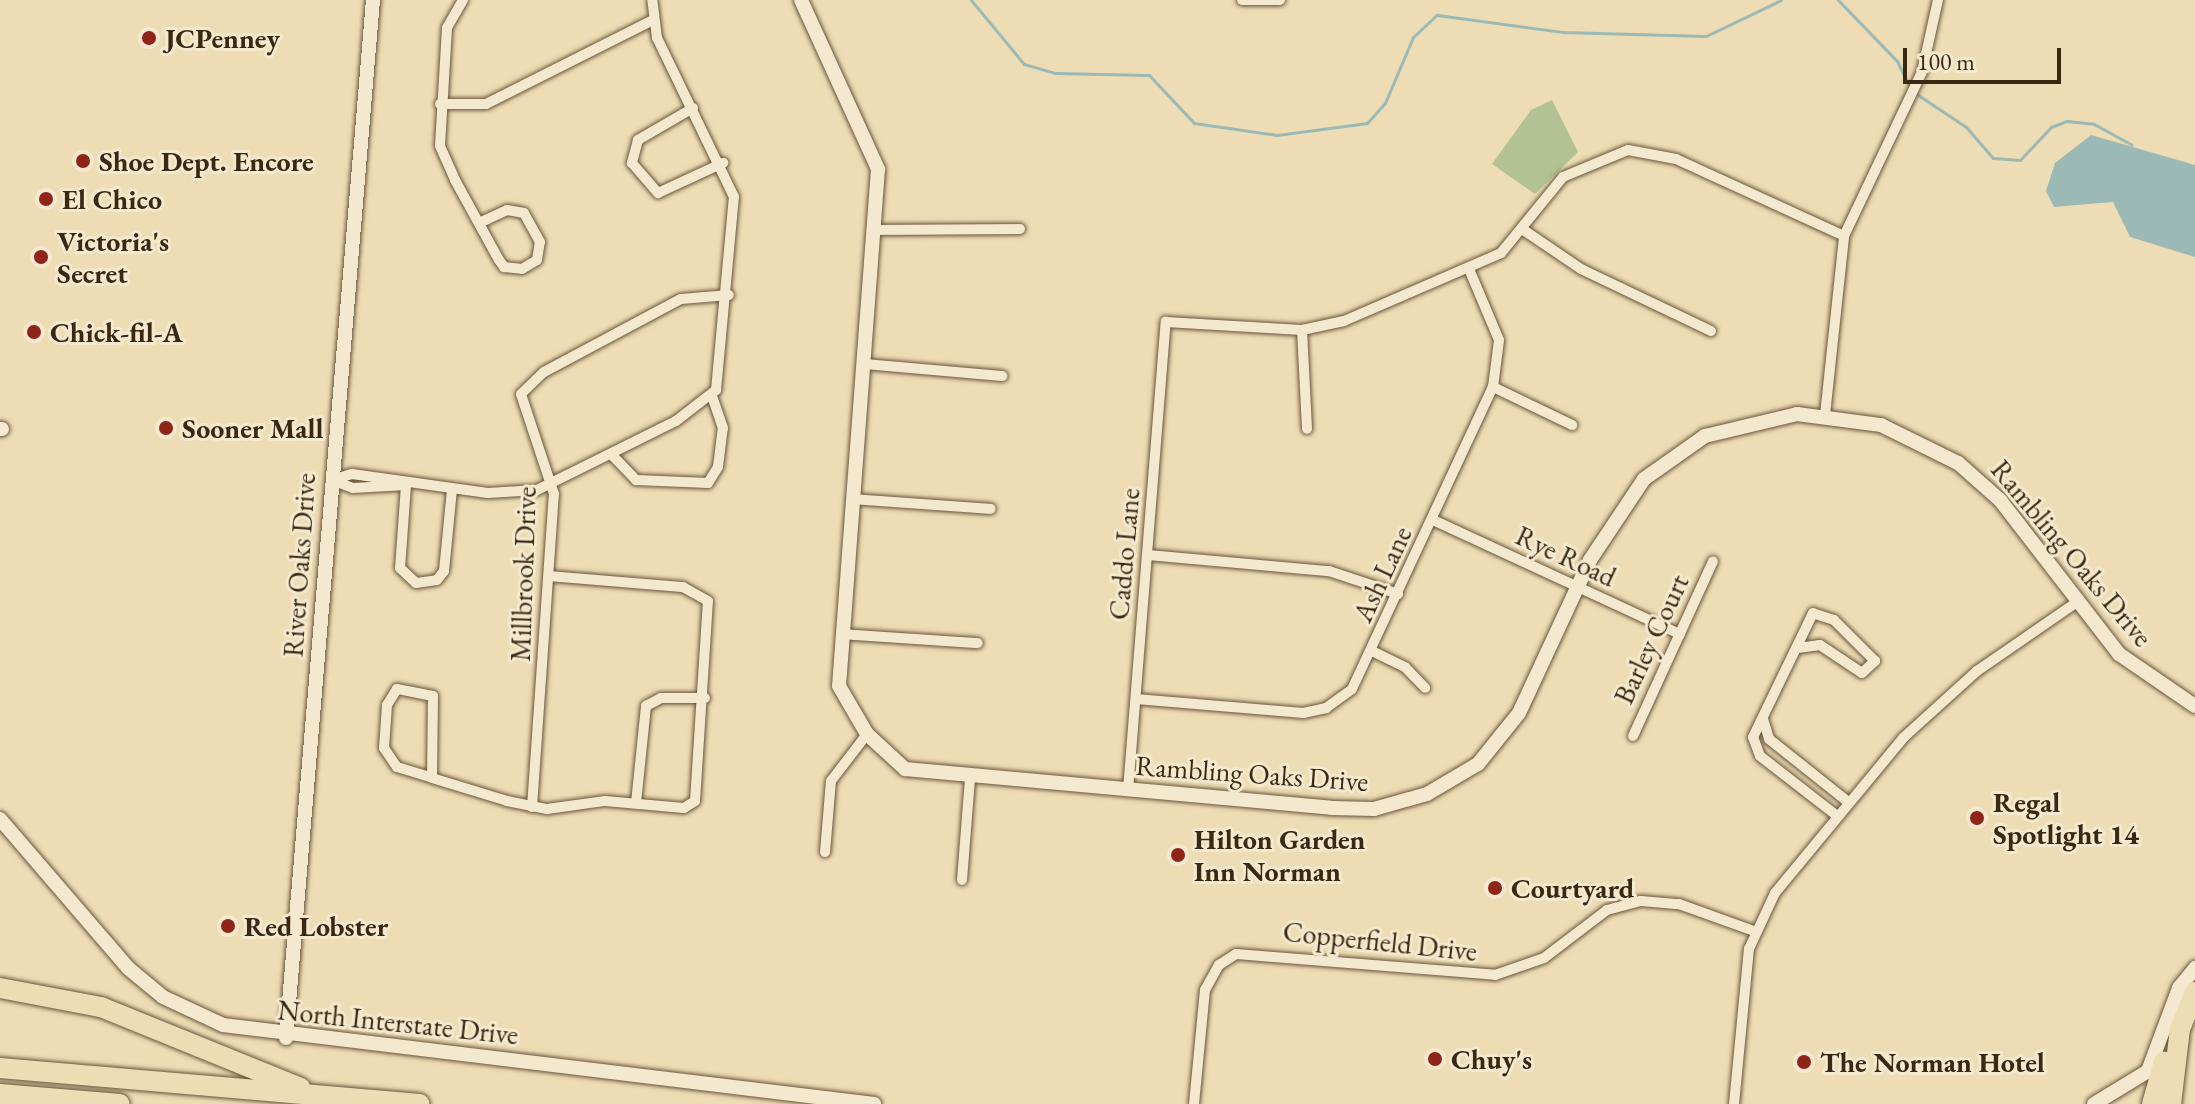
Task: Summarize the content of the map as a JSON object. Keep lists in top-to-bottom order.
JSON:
{
  "streets": {
    "street": [
      "Rambling Oaks Drive",
      "Caddo Lane",
      "Rye Road",
      "River Oaks Drive",
      "Millbrook Drive",
      "Ash Lane",
      "Barley Court",
      "Copperfield Drive",
      "North Interstate Drive"
    ]
  },
  "crossings": [
    ["Rambling Oaks Drive", "Caddo Lane"],
    ["Rambling Oaks Drive", "Rye Road"],
    ["Caddo Lane", "Ash Lane"],
    ["Rye Road", "Ash Lane"],
    ["Rye Road", "Barley Court"],
    ["River Oaks Drive", "North Interstate Drive"]
  ],
  "places": [
    "JCPenney",
    "Shoe Dept. Encore",
    "El Chico",
    "Victoria's Secret",
    "Chick-fil-A",
    "Sooner Mall",
    "Regal Spotlight 14",
    "Hilton Garden Inn Norman",
    "Courtyard",
    "Red Lobster",
    "Chuy's",
    "The Norman Hotel"
  ],
  "scale_bar": "100 m"
}
